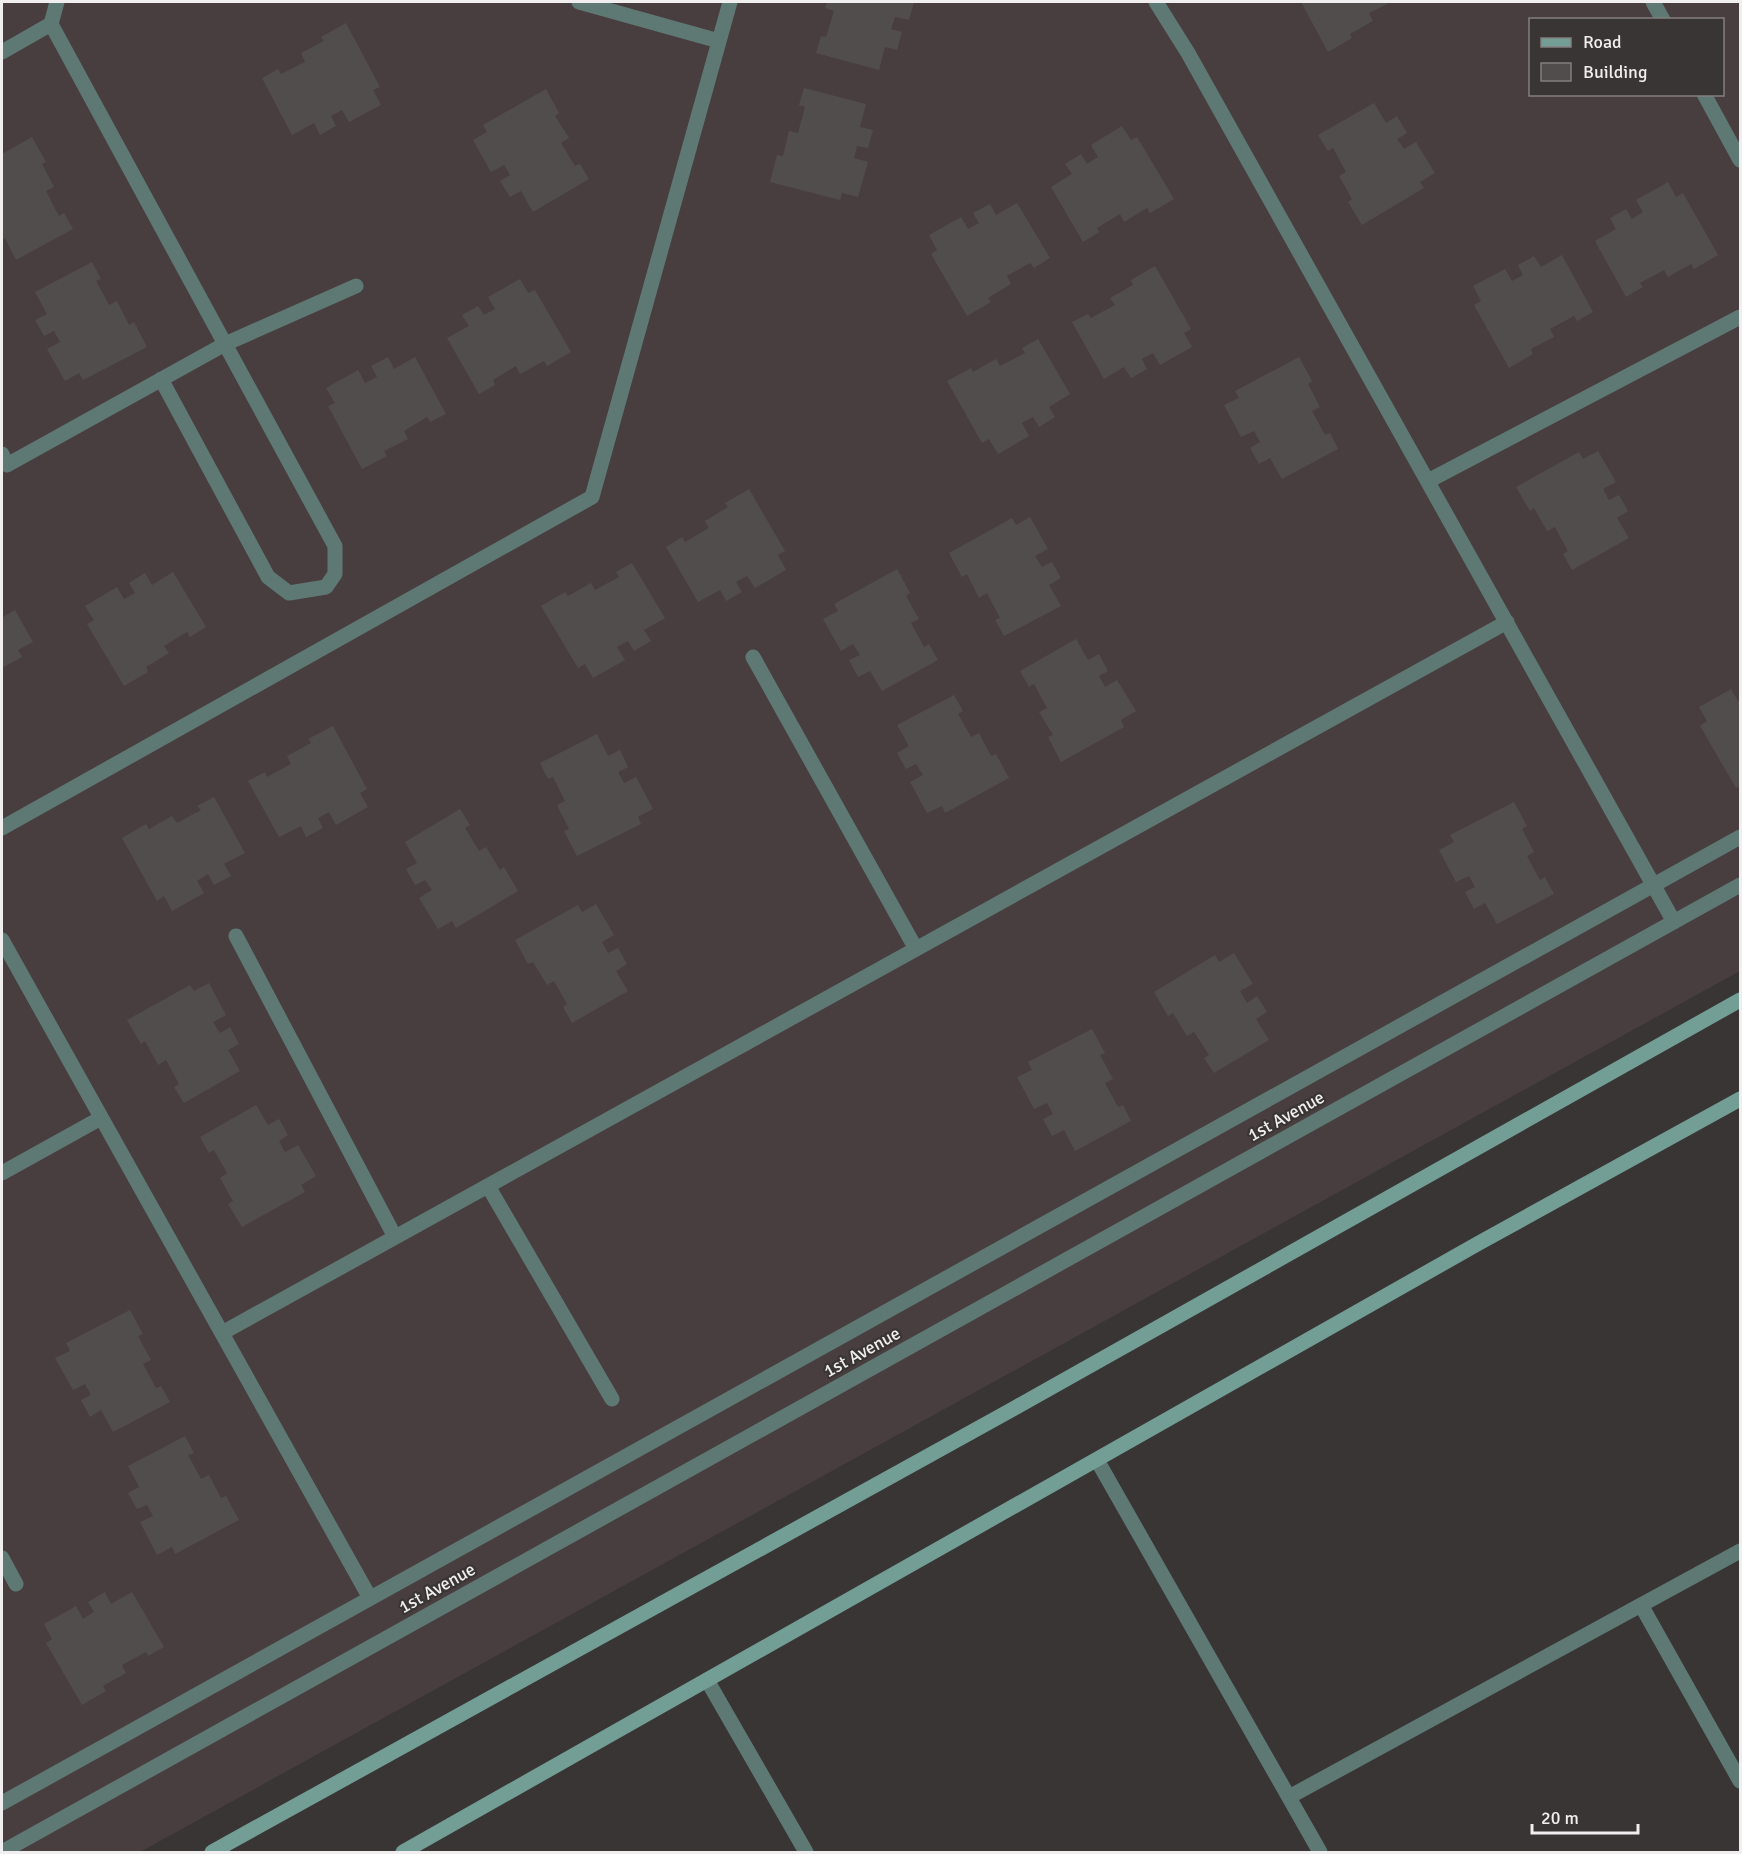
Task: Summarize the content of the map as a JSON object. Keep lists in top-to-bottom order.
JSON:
{
  "streets": {
    "street": ["1st Avenue"]
  },
  "legend": ["Road", "Building"],
  "scale_bar": "20 m"
}
